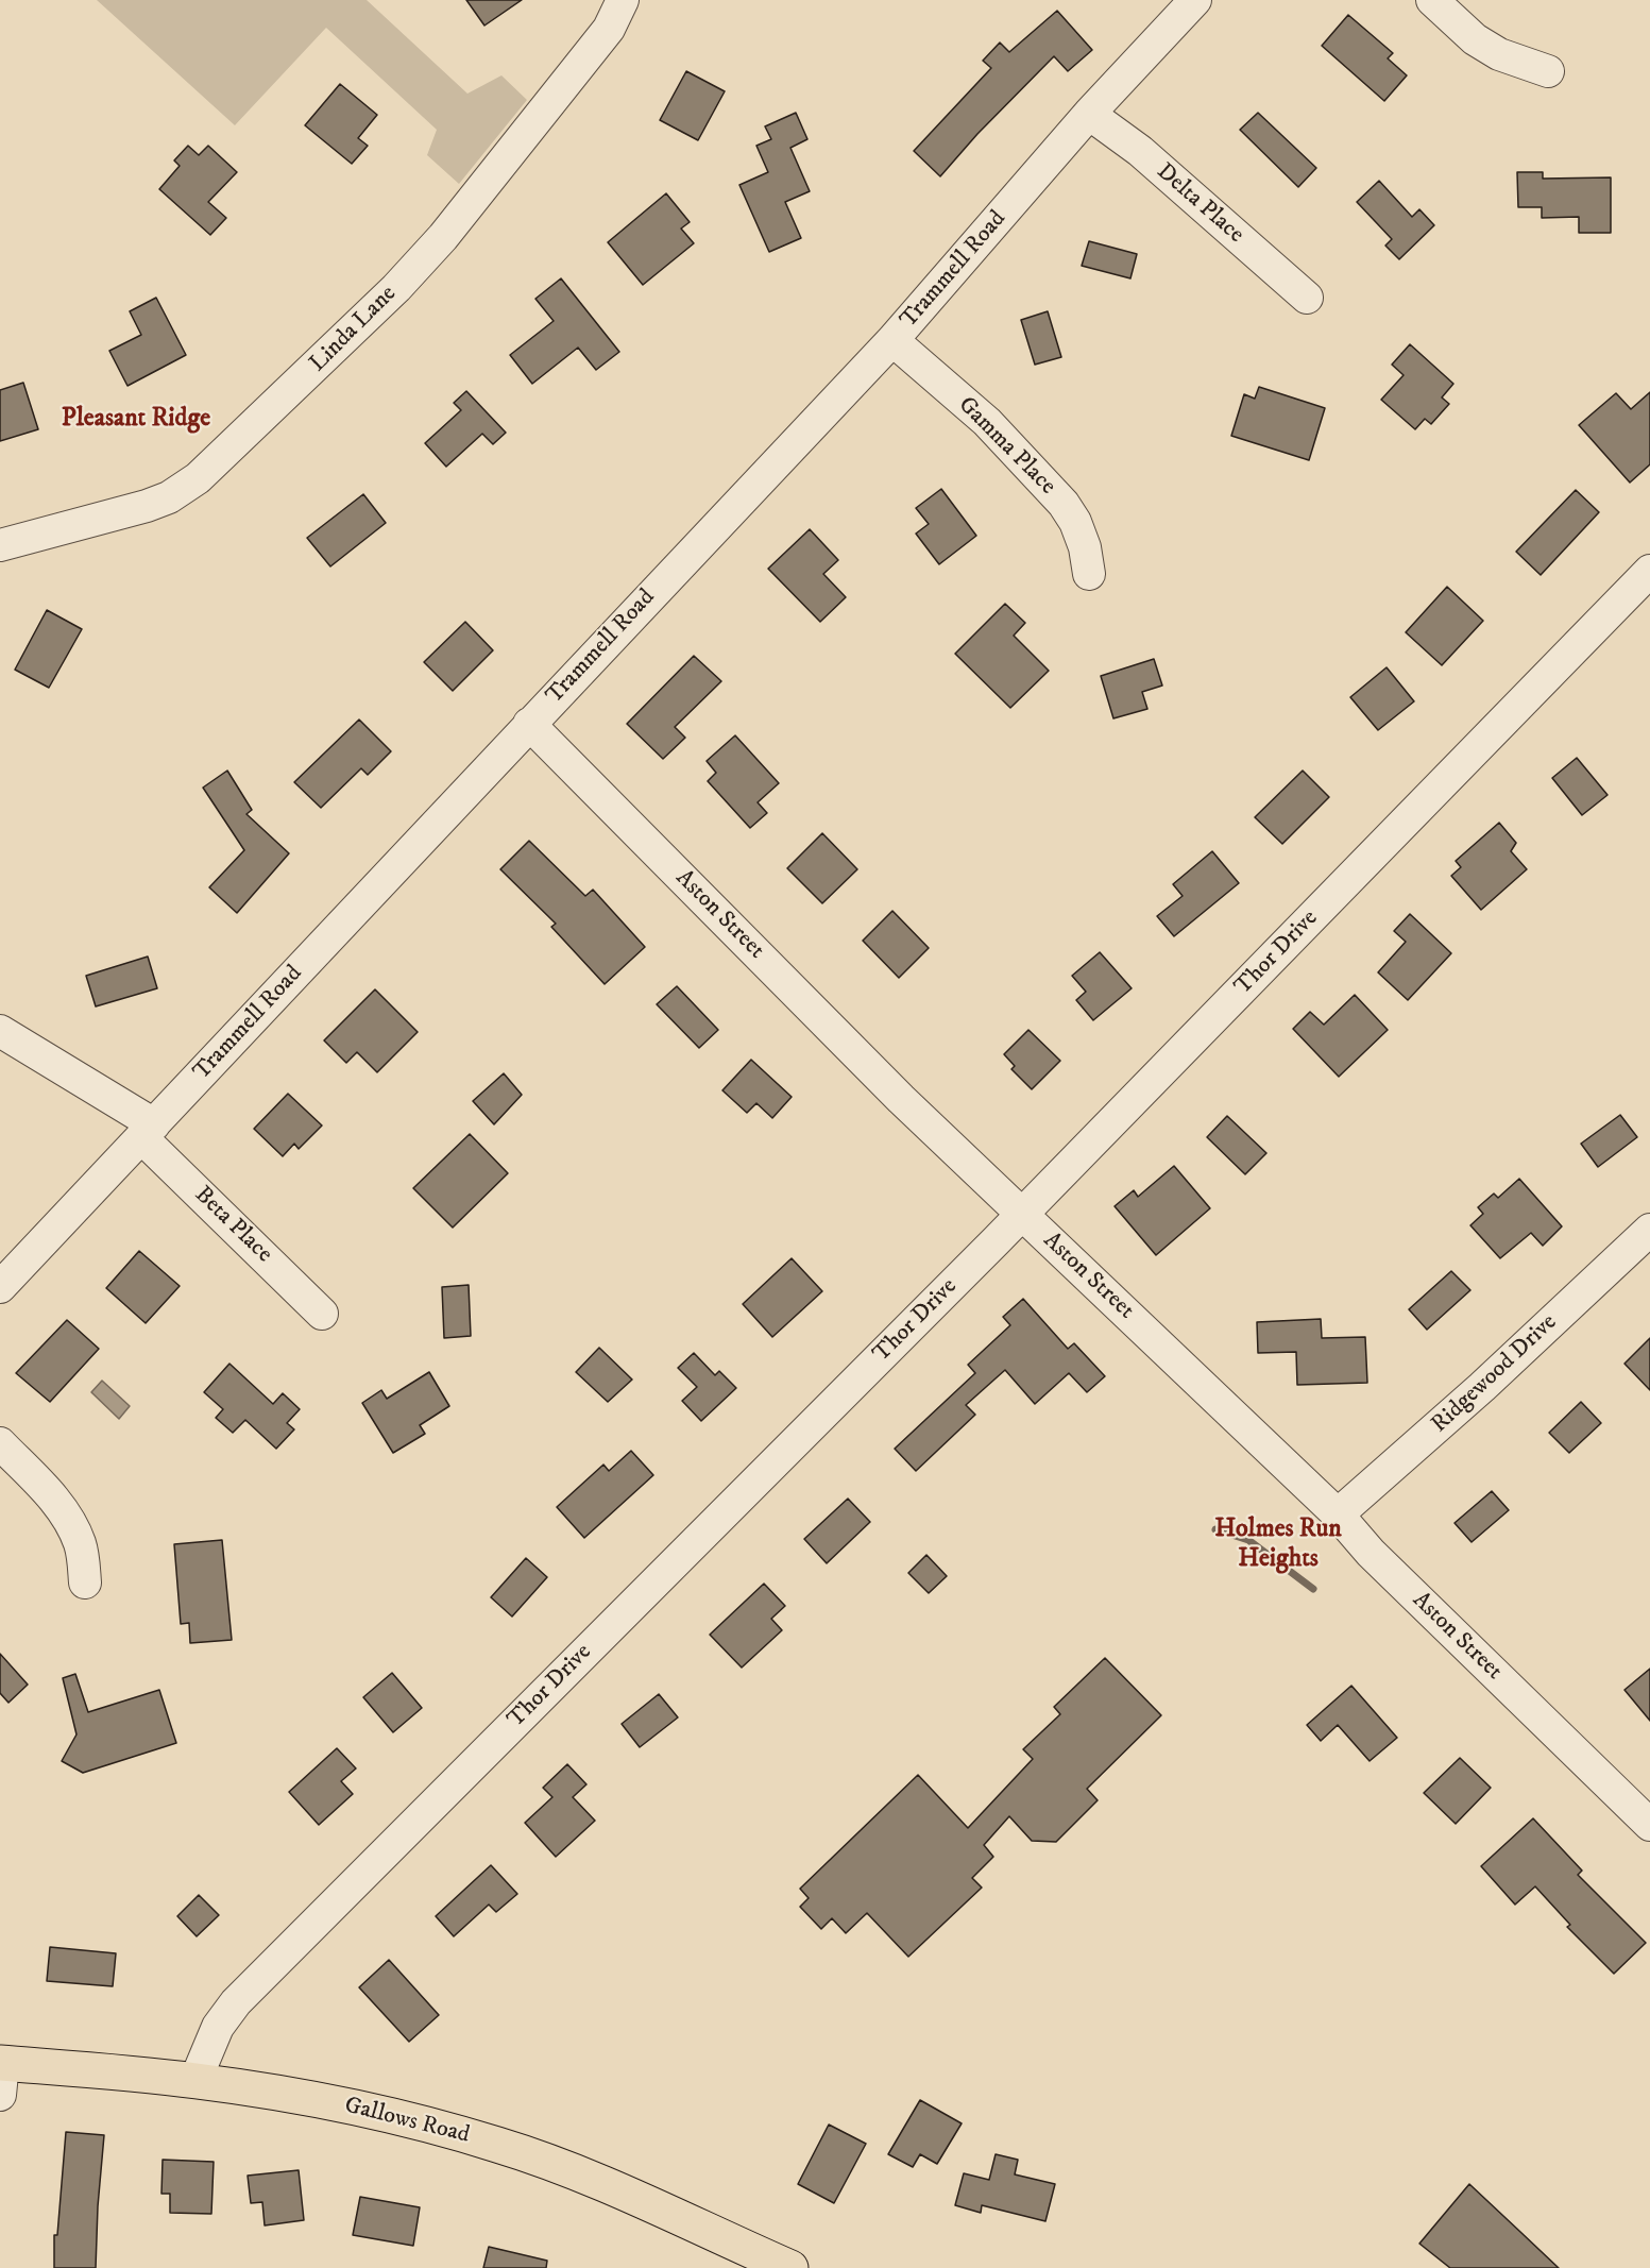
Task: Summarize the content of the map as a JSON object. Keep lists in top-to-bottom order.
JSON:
{
  "streets": {
    "main road": ["Gallows Road"],
    "street": [
      "Delta Place",
      "Trammell Road",
      "Linda Lane",
      "Gamma Place",
      "Aston Street",
      "Thor Drive",
      "Beta Place",
      "Ridgewood Drive"
    ]
  },
  "crossings": [
    ["Delta Place", "Trammell Road"],
    ["Trammell Road", "Gamma Place"],
    ["Trammell Road", "Aston Street"],
    ["Trammell Road", "Beta Place"],
    ["Aston Street", "Thor Drive"],
    ["Aston Street", "Ridgewood Drive"],
    ["Thor Drive", "Gallows Road"]
  ],
  "districts": ["Pleasant Ridge", "Holmes Run Heights"]
}
